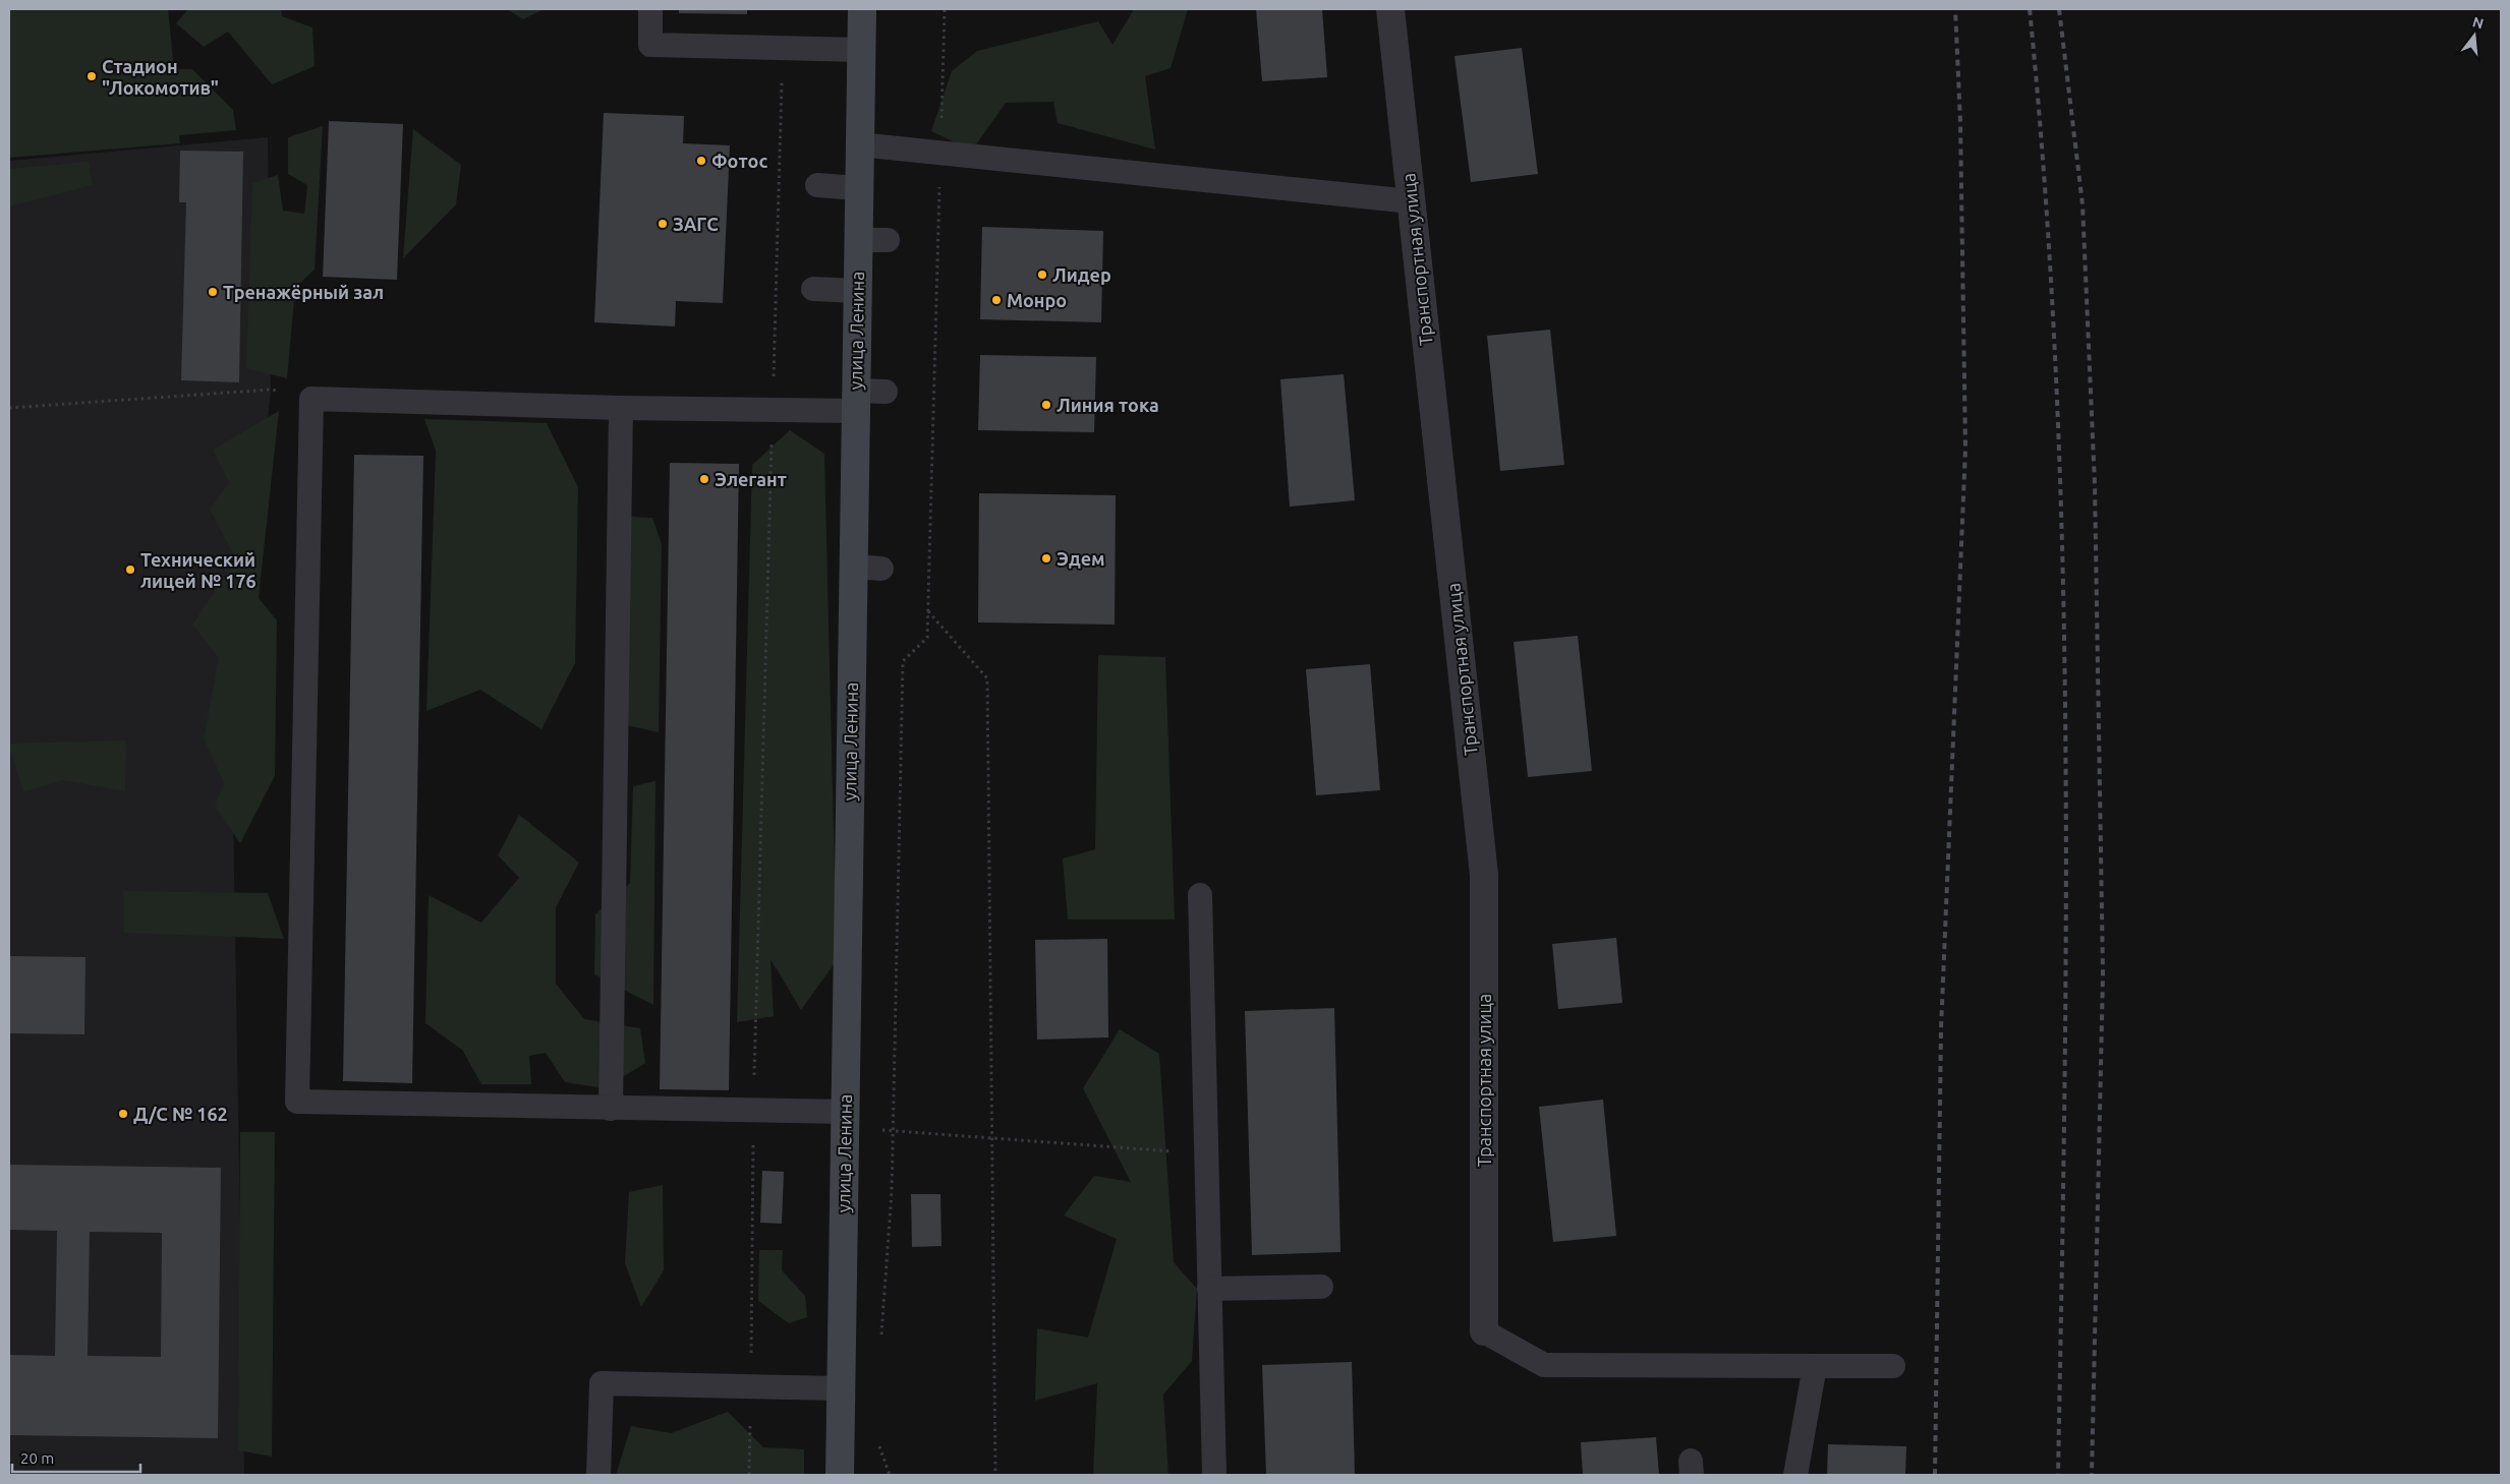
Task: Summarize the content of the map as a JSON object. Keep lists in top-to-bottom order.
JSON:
{
  "streets": {
    "main road": ["улица Ленина"],
    "street": ["Транспортная улица"]
  },
  "places": [
    "Стадион \"Локомотив\"",
    "Фотос",
    "ЗАГС",
    "Лидер",
    "Тренажёрный зал",
    "Монро",
    "Линия тока",
    "Элегант",
    "Эдем",
    "Технический лицей № 176",
    "Д/С № 162"
  ],
  "scale_bar": "20 m",
  "north": "top"
}
